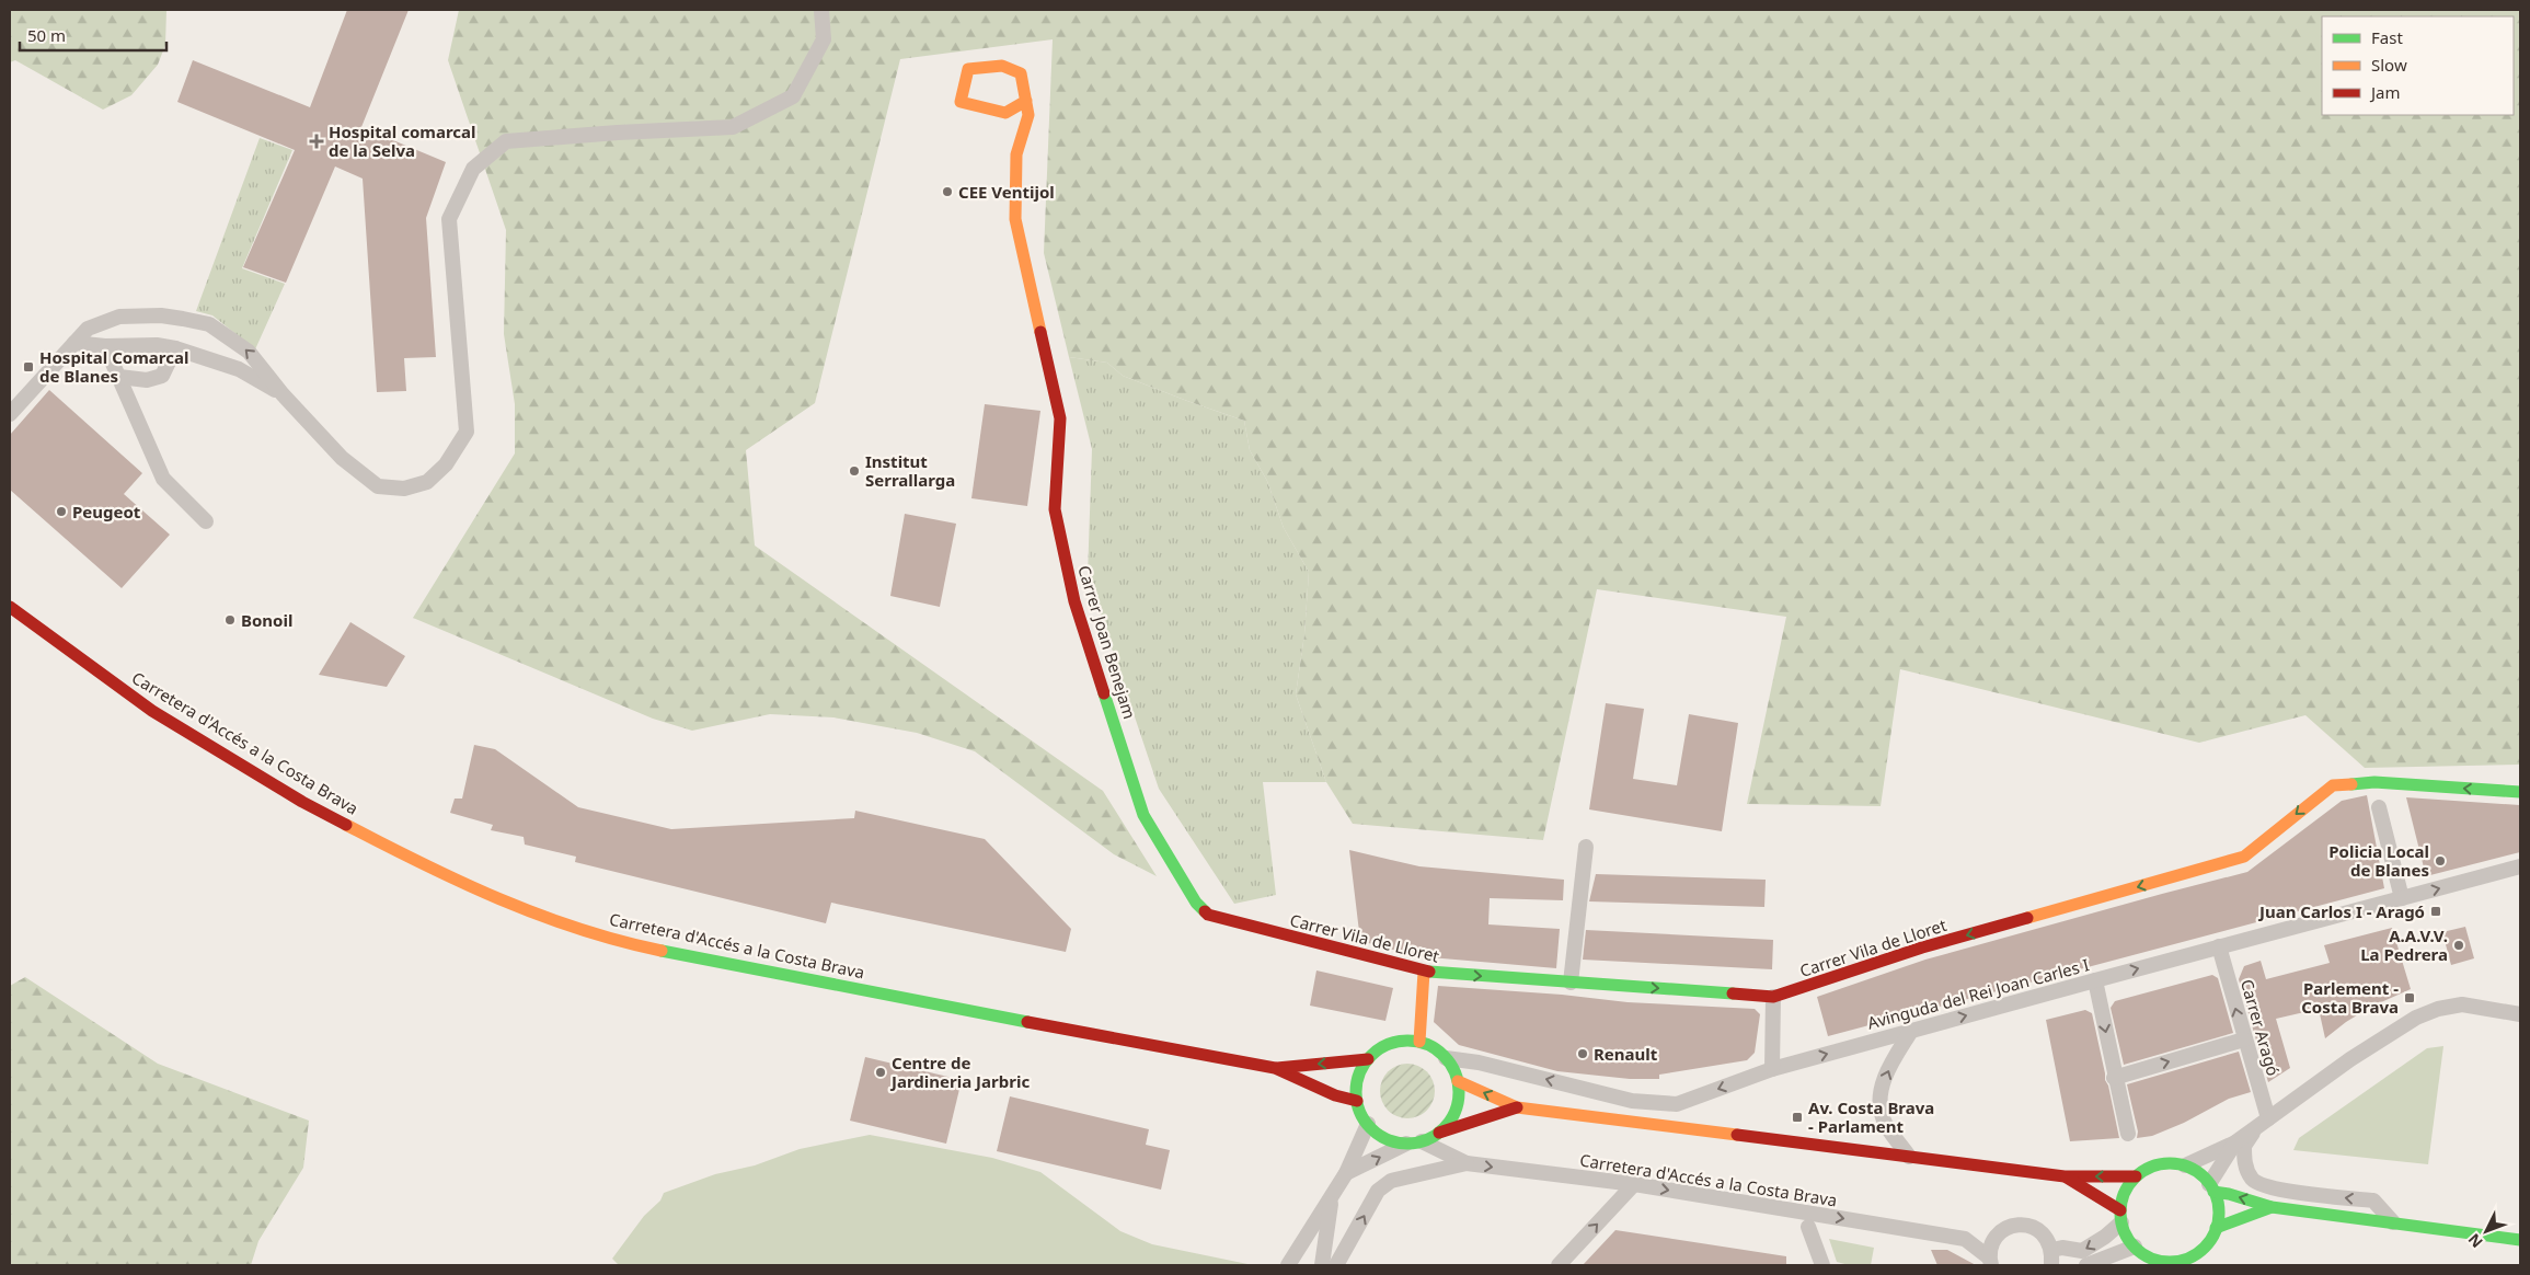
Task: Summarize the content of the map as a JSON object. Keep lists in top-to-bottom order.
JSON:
{
  "streets": {
    "main road": ["Carrer Joan Benejam", "Carretera d'Accés a la Costa Brava", "Carrer Vila de Lloret"],
    "street": ["Avinguda del Rei Joan Carles I", "Carrer Aragó"]
  },
  "crossings": [
    ["Carrer Joan Benejam", "Carrer Vila de Lloret"],
    ["Carretera d'Accés a la Costa Brava", "Avinguda del Rei Joan Carles I"],
    ["Avinguda del Rei Joan Carles I", "Carrer Aragó"]
  ],
  "places": {
    "health": ["Hospital comarcal de la Selva"],
    "other": [
      "CEE Ventijol",
      "Institut Serrallarga",
      "Peugeot",
      "Bonoil",
      "Policia Local de Blanes",
      "A.A.V.V. La Pedrera",
      "Renault",
      "Centre de Jardineria Jarbric"
    ],
    "transit": [
      "Hospital Comarcal de Blanes",
      "Juan Carlos I - Aragó",
      "Parlement - Costa Brava",
      "Av. Costa Brava - Parlament"
    ]
  },
  "legend": ["Fast", "Slow", "Jam"],
  "scale_bar": "50 m",
  "north": "bottom left"
}
